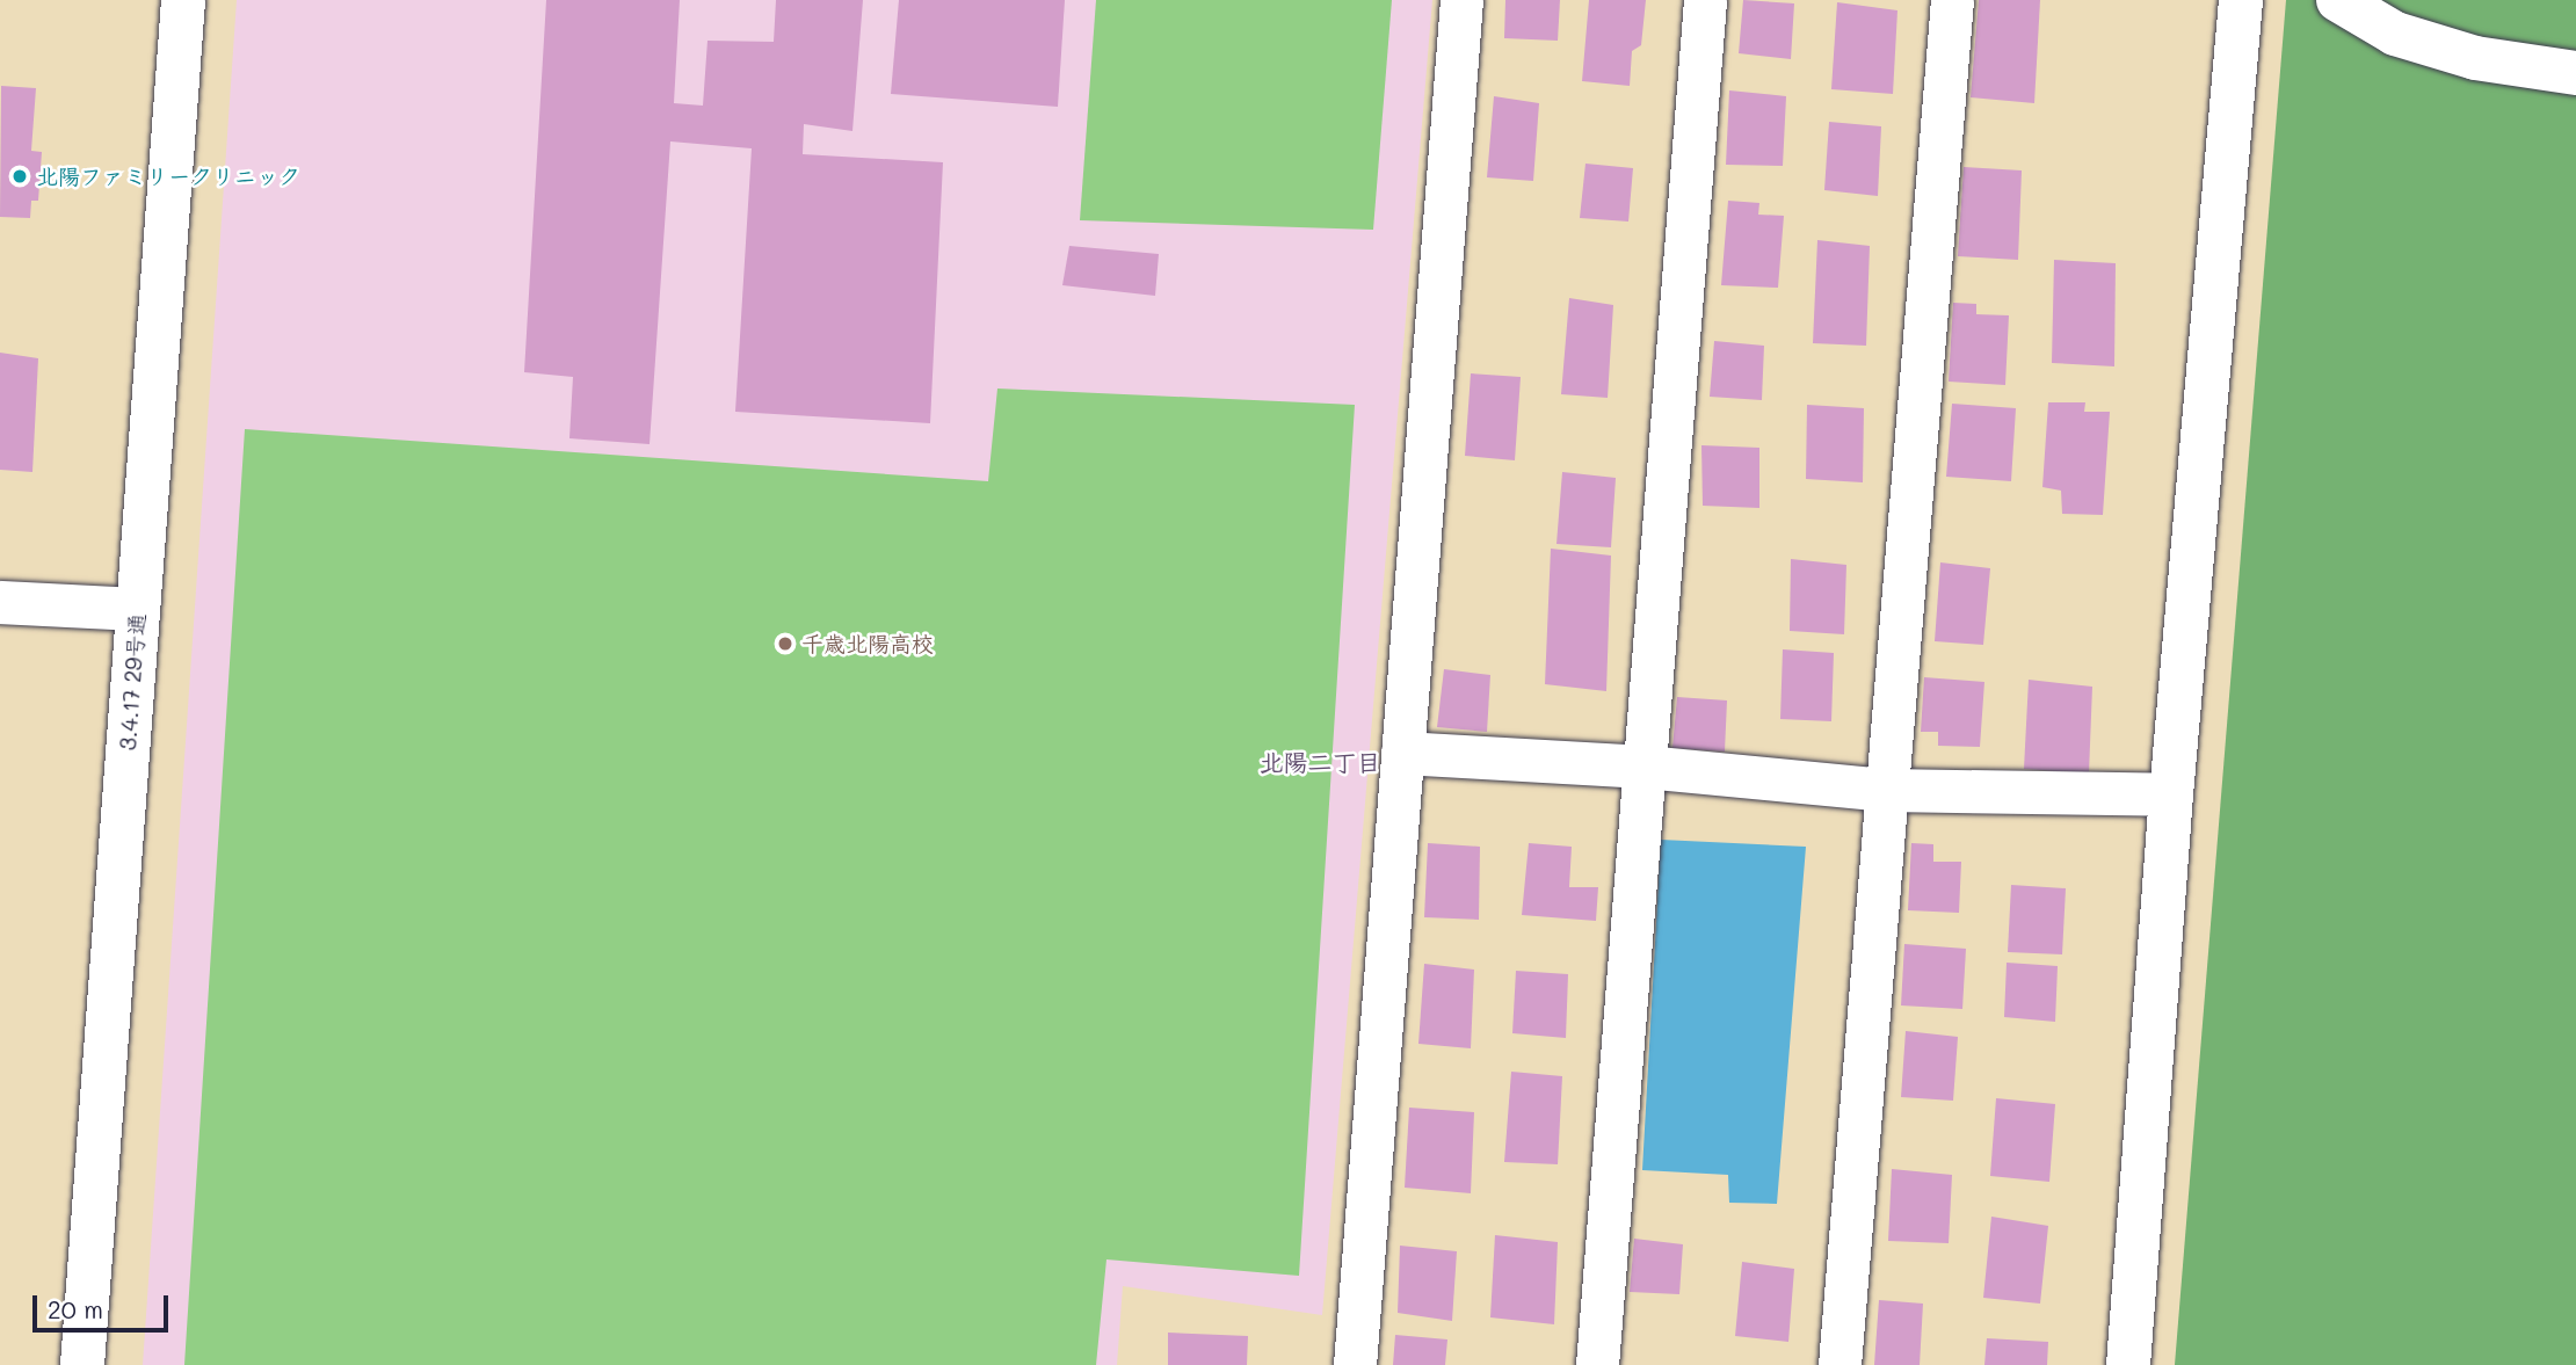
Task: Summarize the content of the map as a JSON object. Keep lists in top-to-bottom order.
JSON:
{
  "streets": {
    "street": ["3.4.17 29号通"]
  },
  "districts": ["北陽二丁目"],
  "places": ["北陽ファミリークリニック", "千歳北陽高校"],
  "scale_bar": "20 m"
}
